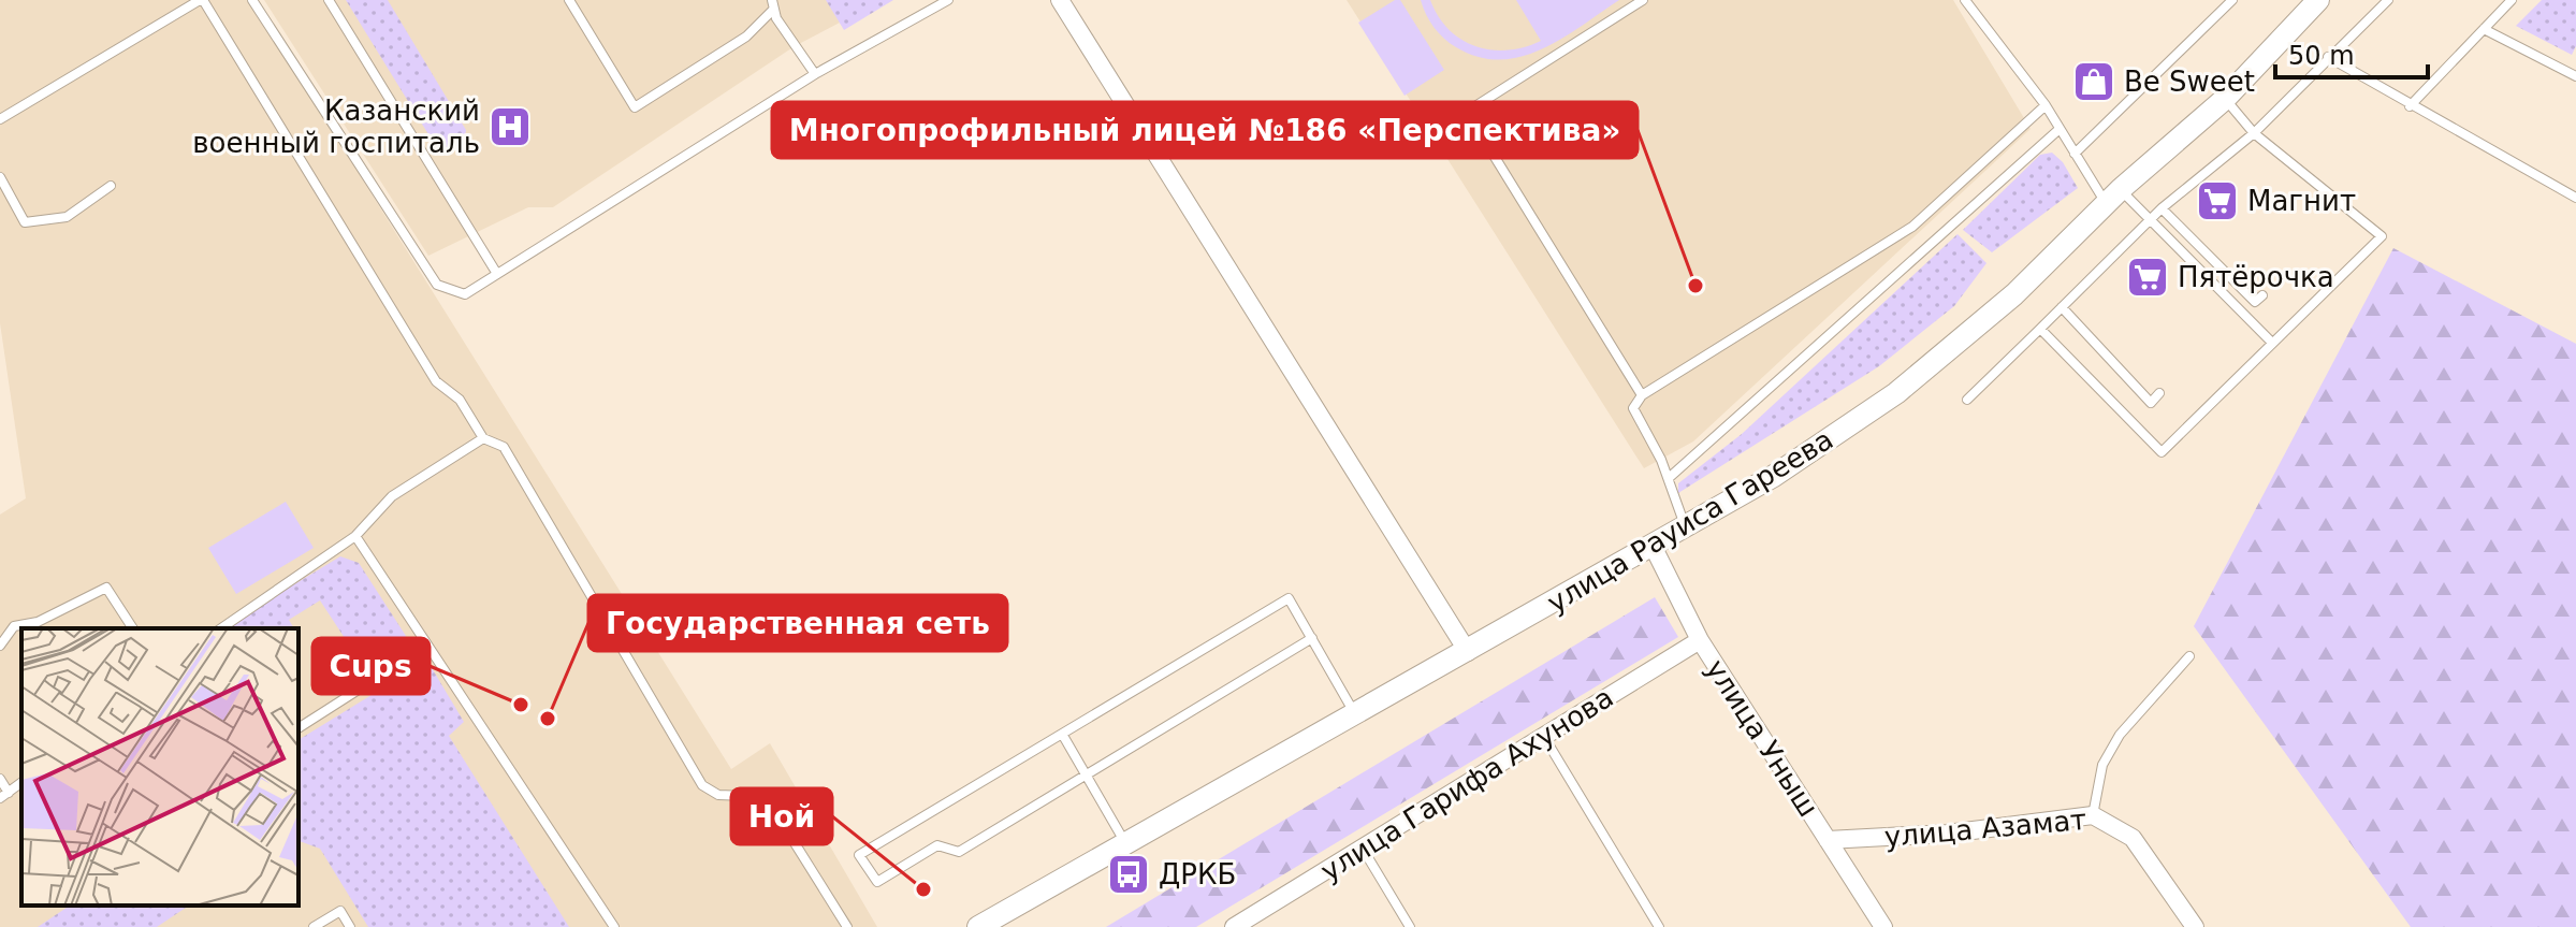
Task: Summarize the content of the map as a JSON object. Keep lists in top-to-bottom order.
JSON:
{
  "streets": {
    "street": [
      "улица Рауиса Гареева",
      "улица Уныш",
      "улица Гарифа Ахунова",
      "улица Азамат"
    ]
  },
  "crossings": [
    ["улица Рауиса Гареева", "улица Уныш"],
    ["улица Уныш", "улица Гарифа Ахунова"],
    ["улица Уныш", "улица Азамат"]
  ],
  "places": {
    "shop": ["Be Sweet"],
    "hospital": ["Казанский военный госпиталь"],
    "supermarket": ["Магнит", "Пятёрочка"],
    "other": [
      "Многопрофильный лицей №186 «Перспектива»",
      "Cups",
      "Государственная сеть",
      "Ной"
    ],
    "bus stop": ["ДРКБ"]
  },
  "scale_bar": "50 m"
}
